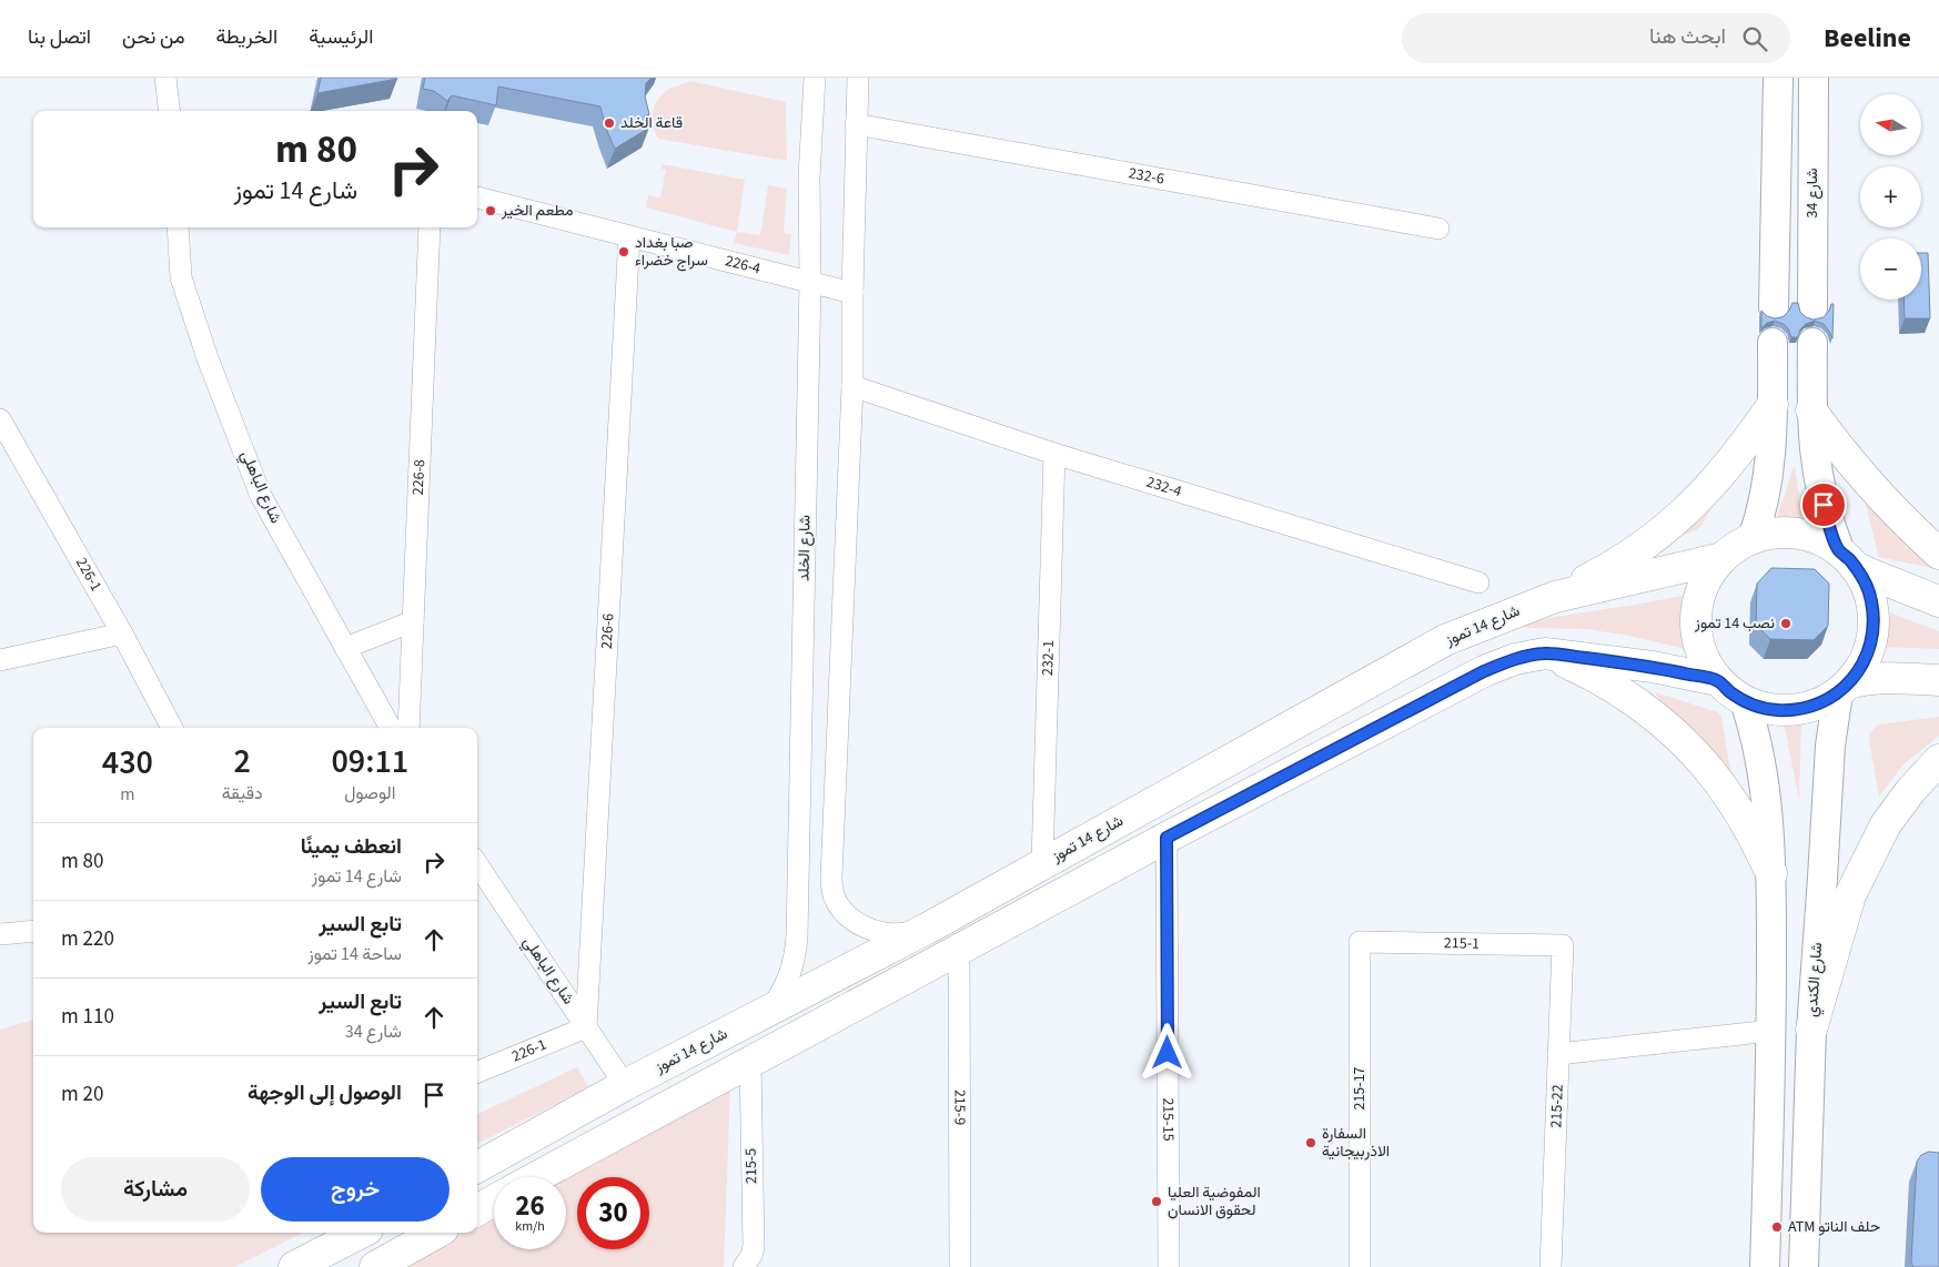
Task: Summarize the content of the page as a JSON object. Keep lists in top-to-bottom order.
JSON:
{
  "streets": {
    "main road": ["شارع 14 تموز"],
    "street": [
      "232-6",
      "شارع 34",
      "226-4",
      "226-8",
      "شارع الباهلي",
      "232-4",
      "شارع الخلد",
      "226-1",
      "226-6",
      "232-1",
      "215-1",
      "شارع الكندي",
      "215-17",
      "215-22",
      "215-9",
      "215-15",
      "215-5"
    ]
  },
  "crossings": [
    ["226-4", "شارع الخلد"],
    ["226-4", "226-6"],
    ["شارع الباهلي", "226-1"],
    ["شارع الباهلي", "شارع 14 تموز"],
    ["شارع الباهلي", "226-6"],
    ["232-4", "232-1"],
    ["شارع الخلد", "شارع 14 تموز"],
    ["226-1", "226-6"],
    ["شارع 14 تموز", "232-1"],
    ["شارع 14 تموز", "شارع الكندي"],
    ["215-1", "215-17"],
    ["215-1", "215-22"]
  ],
  "places": [
    "قاعة الخلد",
    "مطعم الخير",
    "صبا بغداد سراج خضراء",
    "نصب 14 تموز",
    "السفارة الاذربيجانية",
    "المفوضية العليا لحقوق الانسان",
    "ATM حلف الناتو"
  ],
  "north": "left",
  "page": {
    "header": "Beeline",
    "search": "ابحث هنا",
    "nav": [
      "الرئيسية",
      "الخريطة",
      "من نحن",
      "اتصل بنا"
    ],
    "map_buttons": ["+", "−"],
    "turn": ["80 m", "شارع 14 تموز"],
    "eta": [
      "09:11",
      "الوصول",
      "2",
      "دقيقة",
      "430",
      "m"
    ],
    "list": [
      {
        "name": "انعطف يمينًا",
        "note": "شارع 14 تموز",
        "value": "80 m"
      },
      {
        "name": "تابع السير",
        "note": "ساحة 14 تموز",
        "value": "220 m"
      },
      {
        "name": "تابع السير",
        "note": "شارع 34",
        "value": "110 m"
      },
      {
        "name": "الوصول إلى الوجهة",
        "value": "20 m"
      }
    ],
    "buttons": ["خروج", "مشاركة"],
    "speed": "26 km/h",
    "limit": "30"
  }
}
